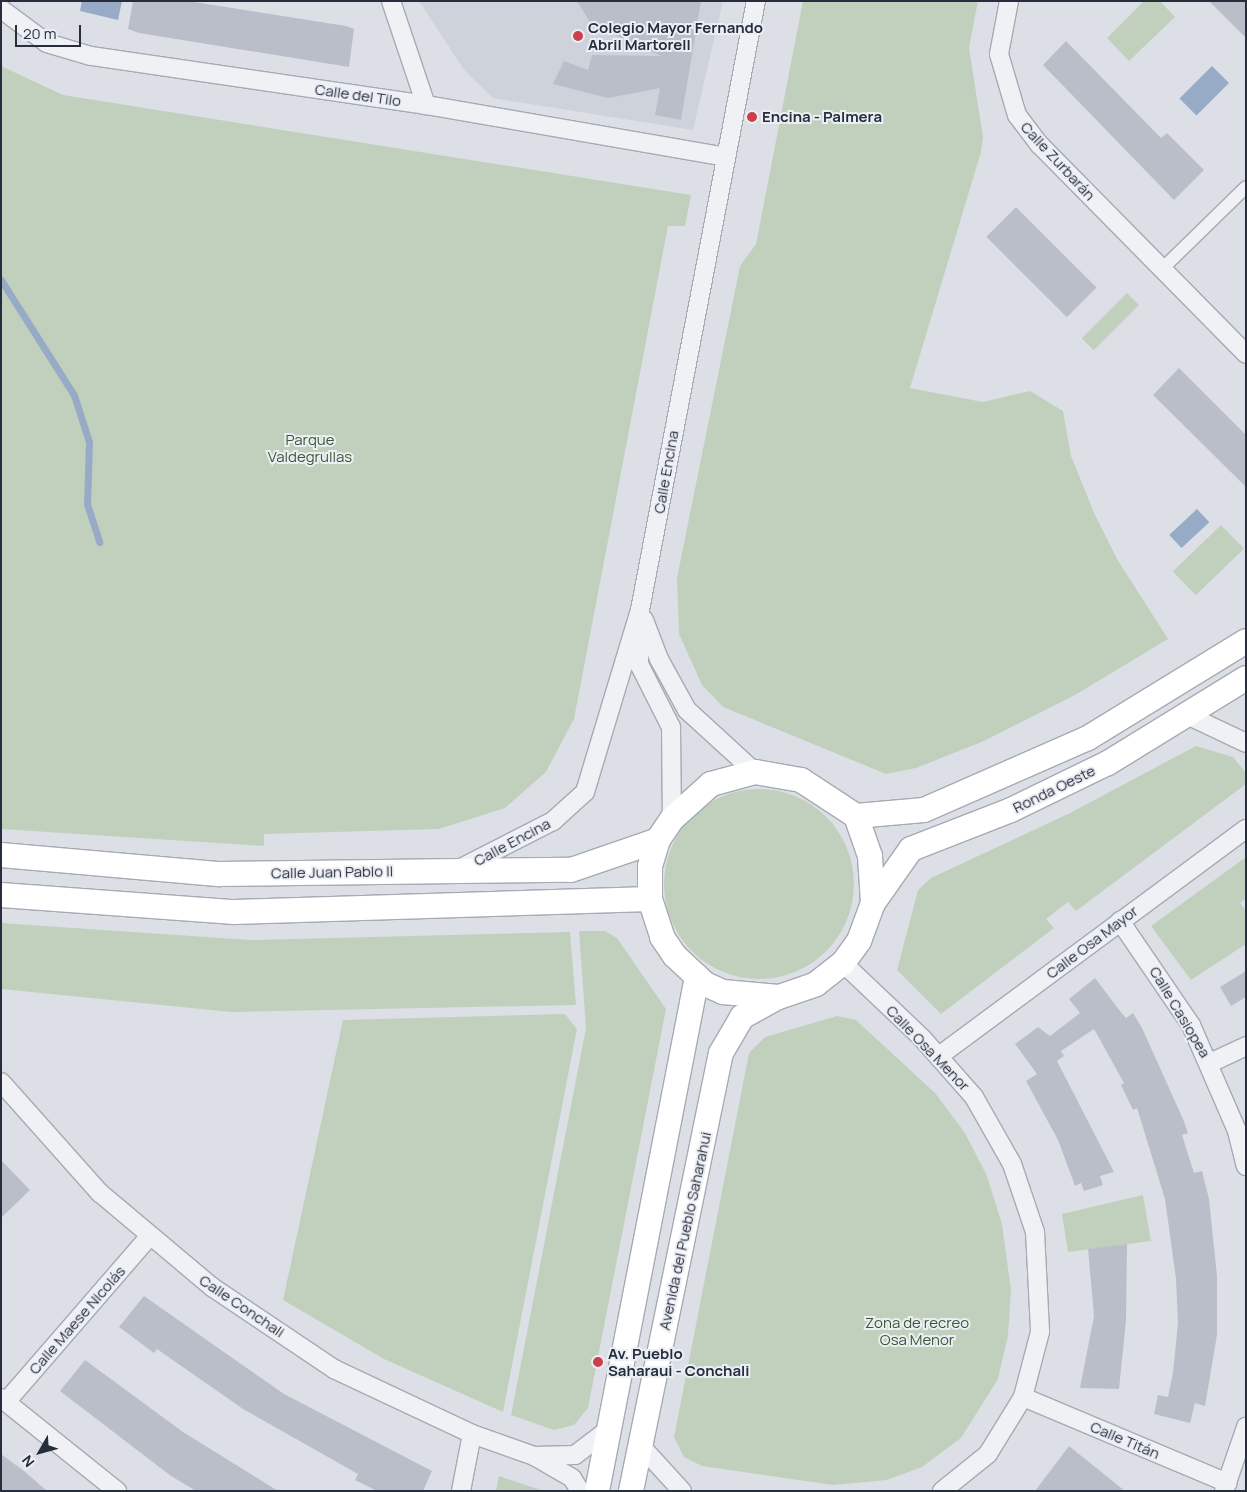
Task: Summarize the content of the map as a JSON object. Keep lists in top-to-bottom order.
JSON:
{
  "streets": {
    "main road": ["Ronda Oeste", "Calle Juan Pablo II", "Avenida del Pueblo Saharahui"],
    "street": [
      "Calle del Tilo",
      "Calle Zurbarán",
      "Calle Encina",
      "Calle Osa Mayor",
      "Calle Casiopea",
      "Calle Osa Menor",
      "Calle Conchali",
      "Calle Maese Nicolás",
      "Calle Titán"
    ]
  },
  "crossings": [
    ["Calle del Tilo", "Calle Encina"],
    ["Calle Encina", "Calle Juan Pablo II"],
    ["Ronda Oeste", "Calle Juan Pablo II"],
    ["Ronda Oeste", "Calle Osa Menor"],
    ["Ronda Oeste", "Avenida del Pueblo Saharahui"],
    ["Calle Osa Mayor", "Calle Casiopea"],
    ["Calle Osa Mayor", "Calle Osa Menor"],
    ["Calle Osa Menor", "Calle Titán"],
    ["Calle Conchali", "Calle Maese Nicolás"]
  ],
  "parks": ["Parque Valdegrullas", "Zona de recreo Osa Menor"],
  "places": ["Colegio Mayor Fernando Abril Martorell", "Encina - Palmera", "Av. Pueblo Saharaui - Conchali"],
  "scale_bar": "20 m",
  "north": "bottom left"
}
